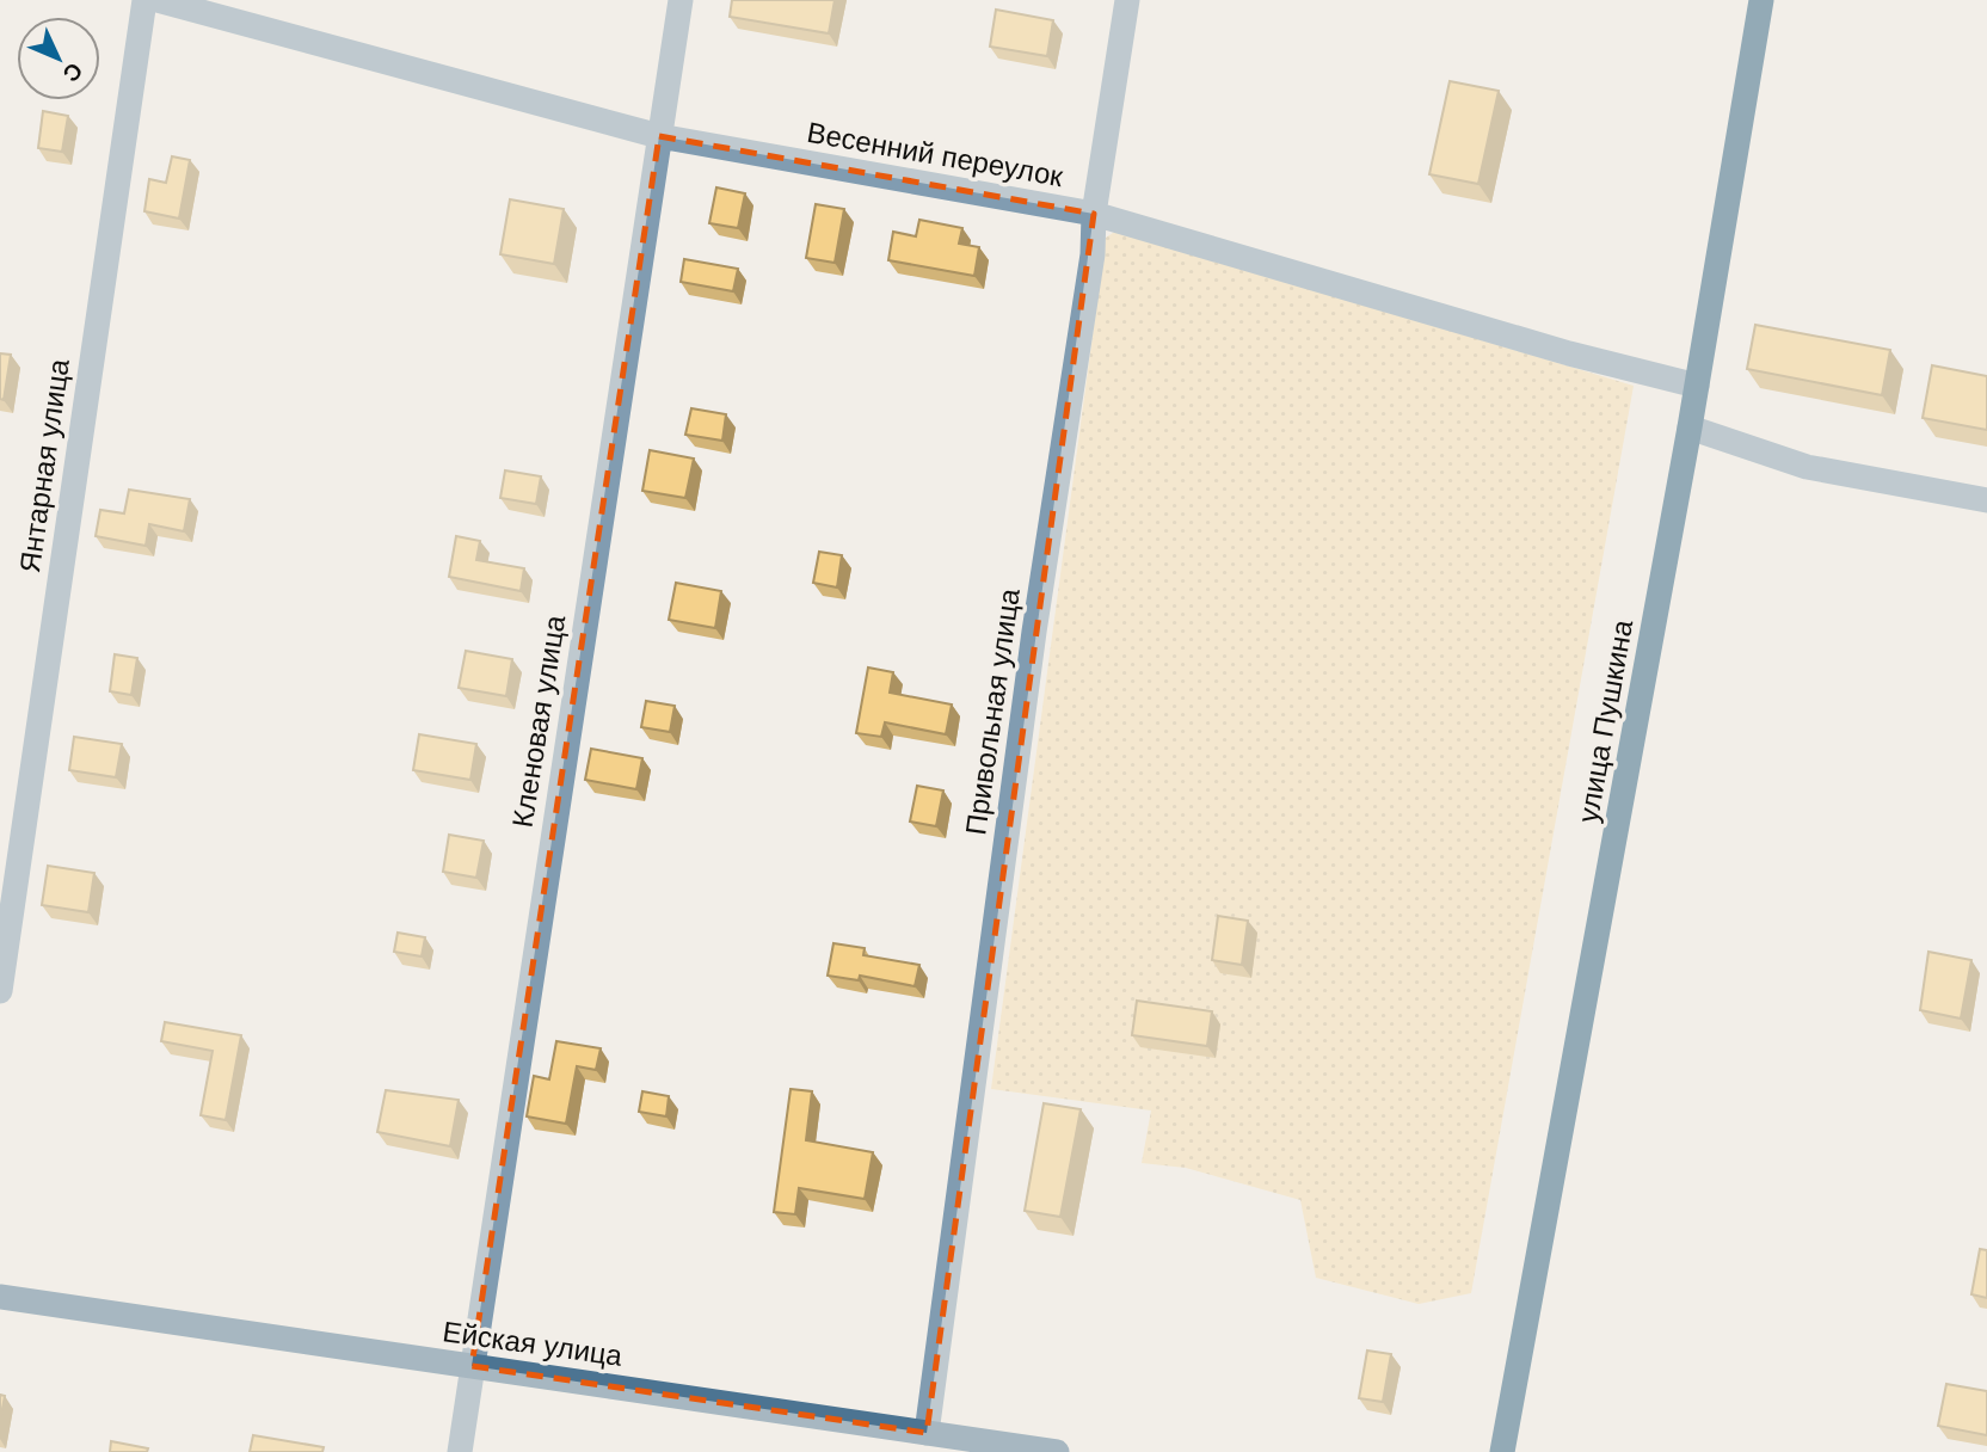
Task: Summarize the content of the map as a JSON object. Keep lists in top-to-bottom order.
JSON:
{
  "streets": {
    "main road": ["улица Пушкина"],
    "street": [
      "Весенний переулок",
      "Янтарная улица",
      "Привольная улица",
      "Кленовая улица",
      "Ейская улица"
    ]
  },
  "crossings": [
    ["Весенний переулок", "Привольная улица"],
    ["Весенний переулок", "Кленовая улица"],
    ["Весенний переулок", "улица Пушкина"],
    ["Привольная улица", "Ейская улица"],
    ["Кленовая улица", "Ейская улица"]
  ],
  "north": "bottom right"
}
